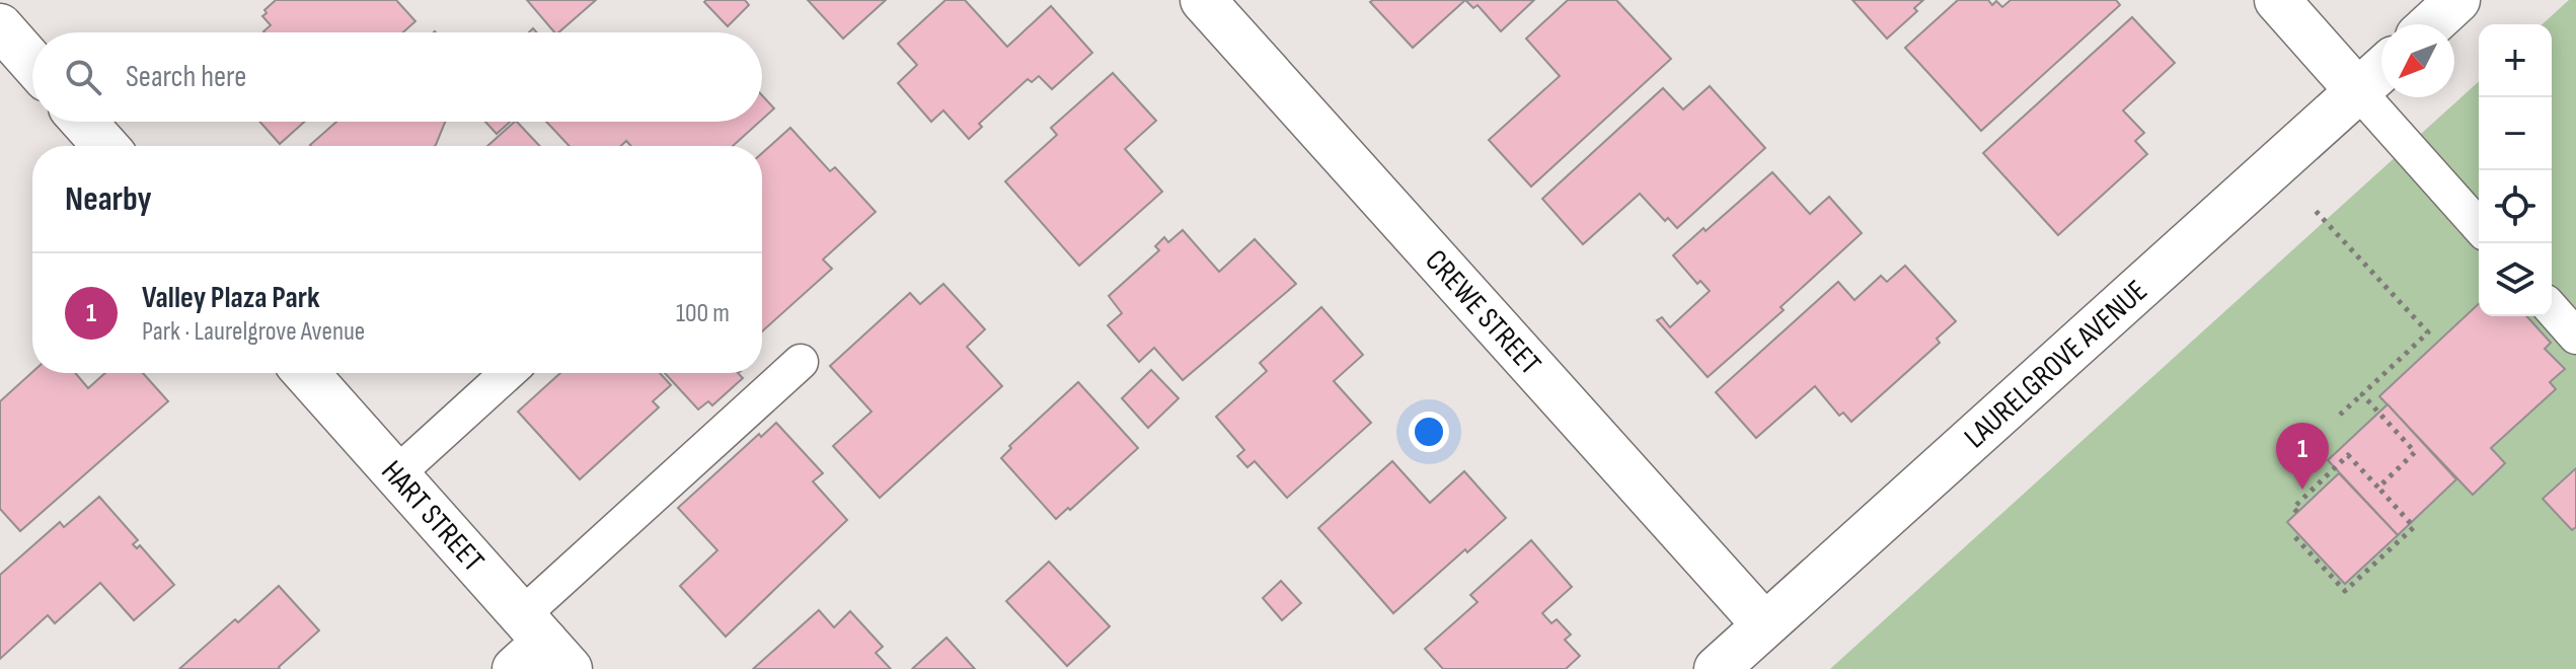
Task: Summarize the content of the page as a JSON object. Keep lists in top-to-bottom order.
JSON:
{
  "streets": {
    "street": ["CREWE STREET", "LAURELGROVE AVENUE", "HART STREET"]
  },
  "crossings": [
    ["CREWE STREET", "LAURELGROVE AVENUE"]
  ],
  "north": "bottom left",
  "page": {
    "map_buttons": ["+", "−"],
    "search": "Search here",
    "heading": "Nearby",
    "list": [
      {
        "mark": "1",
        "name": "Valley Plaza Park",
        "note": "Park · Laurelgrove Avenue",
        "value": "100 m"
      }
    ],
    "pins": "1"
  }
}
